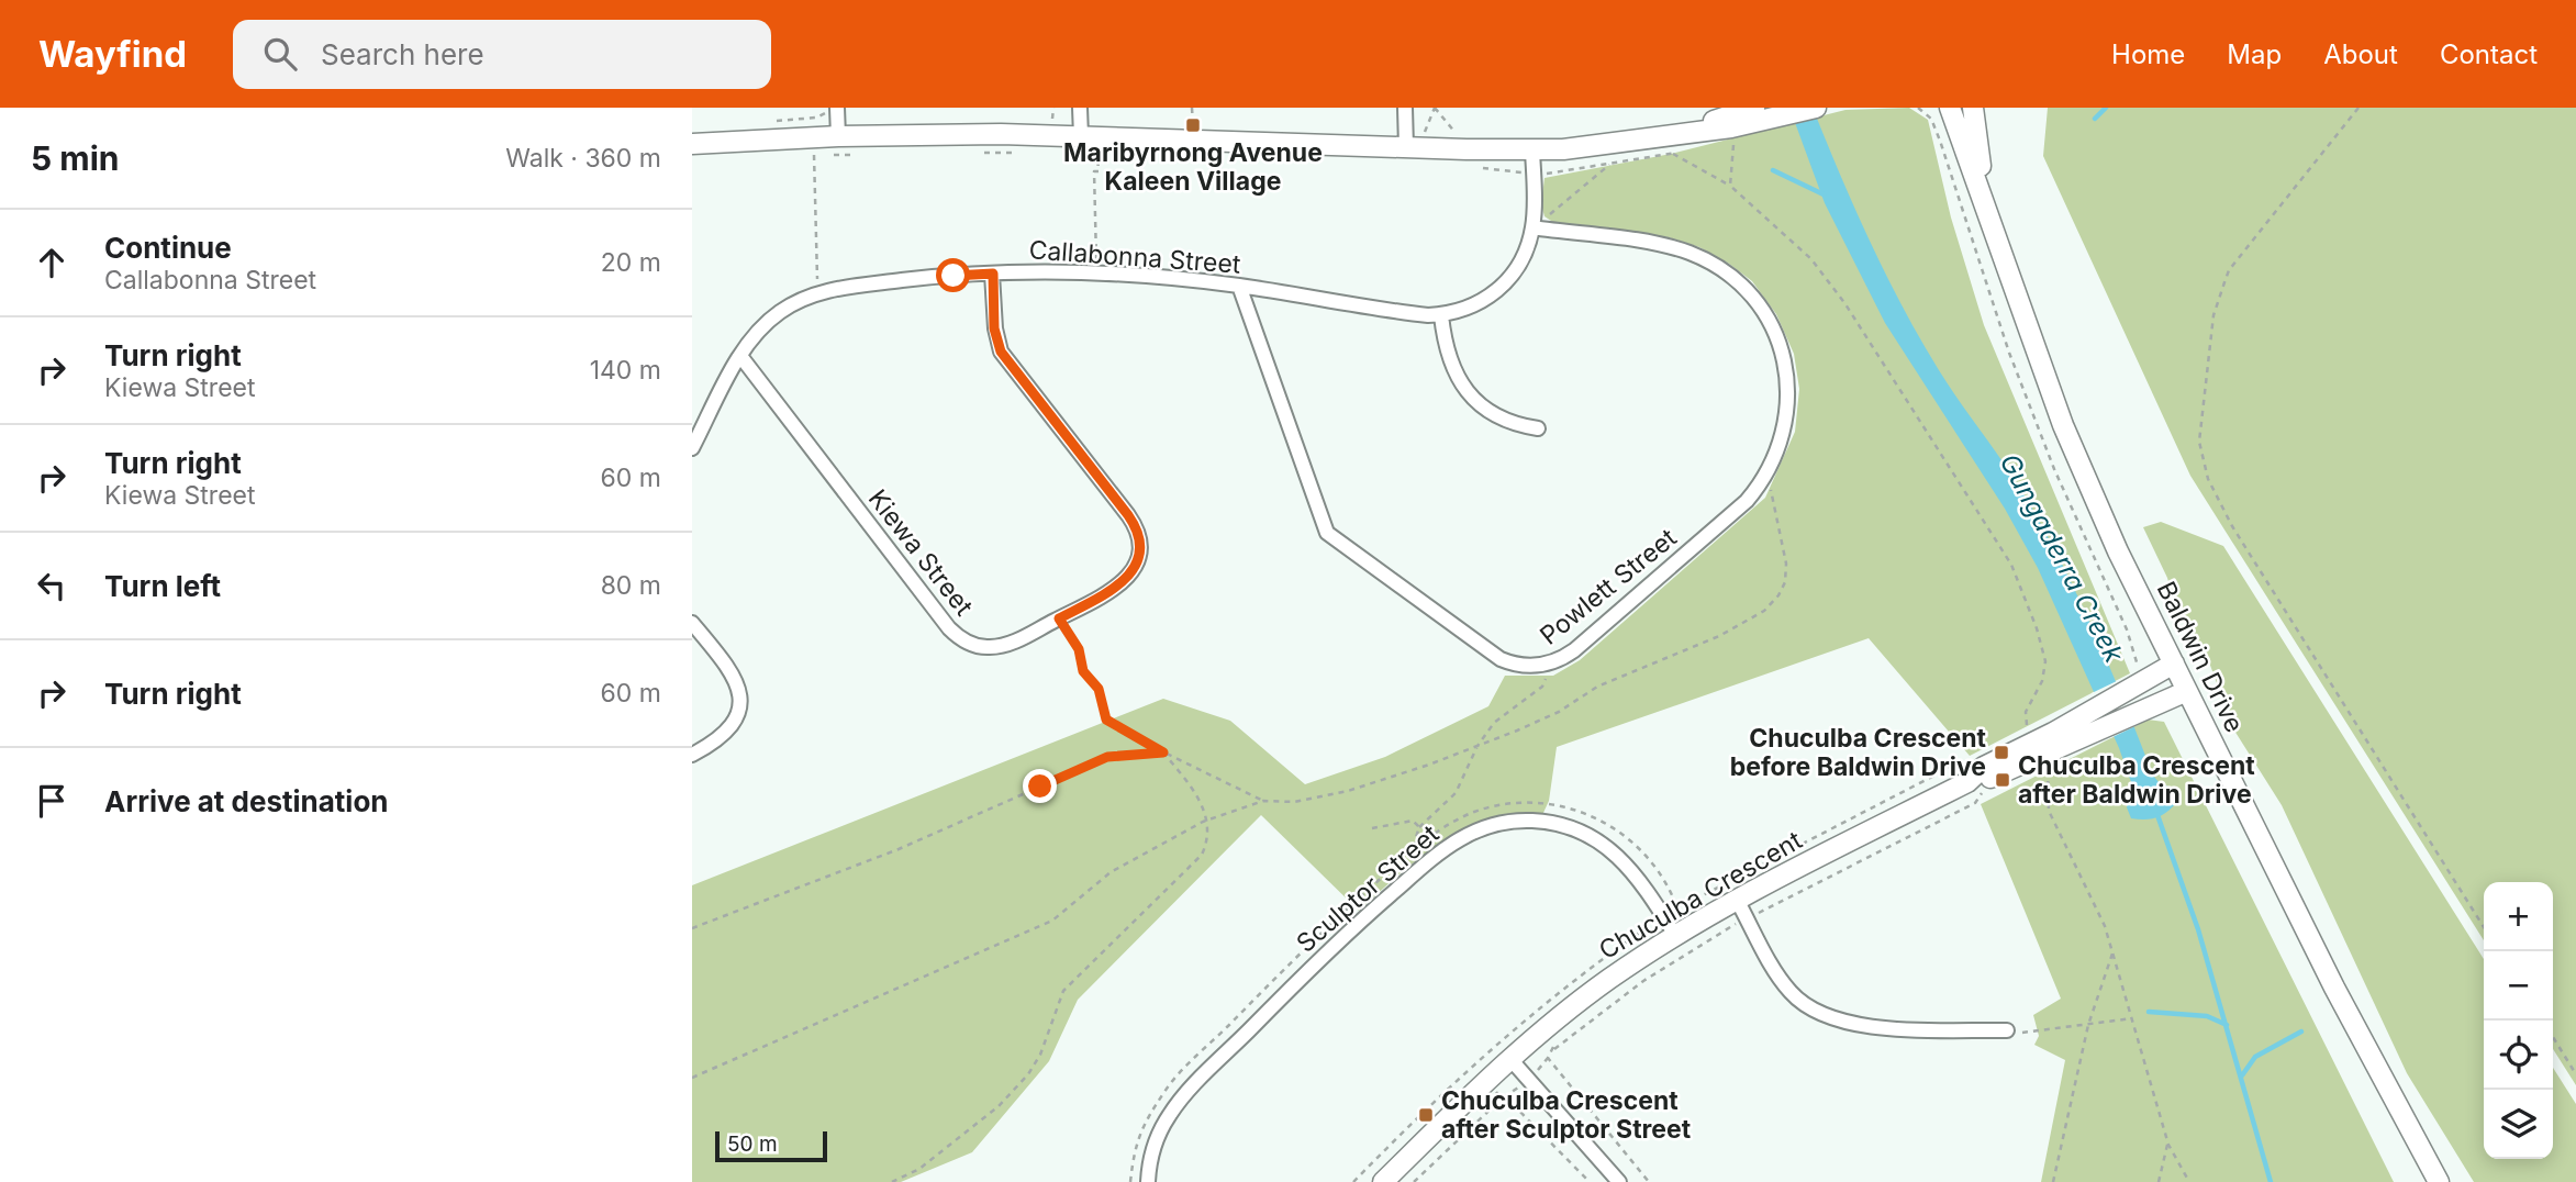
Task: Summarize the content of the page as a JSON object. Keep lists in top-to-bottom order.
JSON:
{
  "streets": {
    "street": [
      "Callabonna Street",
      "Kiewa Street",
      "Powlett Street",
      "Baldwin Drive",
      "Sculptor Street",
      "Chuculba Crescent"
    ]
  },
  "crossings": [
    ["Callabonna Street", "Kiewa Street"],
    ["Callabonna Street", "Powlett Street"],
    ["Baldwin Drive", "Chuculba Crescent"],
    ["Sculptor Street", "Chuculba Crescent"]
  ],
  "water": ["Gungaderra Creek"],
  "places": {
    "transit": [
      "Maribyrnong Avenue Kaleen Village",
      "Chuculba Crescent before Baldwin Drive",
      "Chuculba Crescent after Baldwin Drive",
      "Chuculba Crescent after Sculptor Street"
    ]
  },
  "scale_bar": "50 m",
  "page": {
    "header": "Wayfind",
    "search": "Search here",
    "nav": [
      "Home",
      "Map",
      "About",
      "Contact"
    ],
    "heading": ["5 min", "Walk · 360 m"],
    "list": [
      ["Continue", "Callabonna Street", "20 m"],
      ["Turn right", "Kiewa Street", "140 m"],
      ["Turn right", "Kiewa Street", "60 m"],
      ["Turn left", "80 m"],
      ["Turn right", "60 m"],
      "Arrive at destination"
    ],
    "map_buttons": ["+", "−"],
    "scale": "50 m"
  }
}
